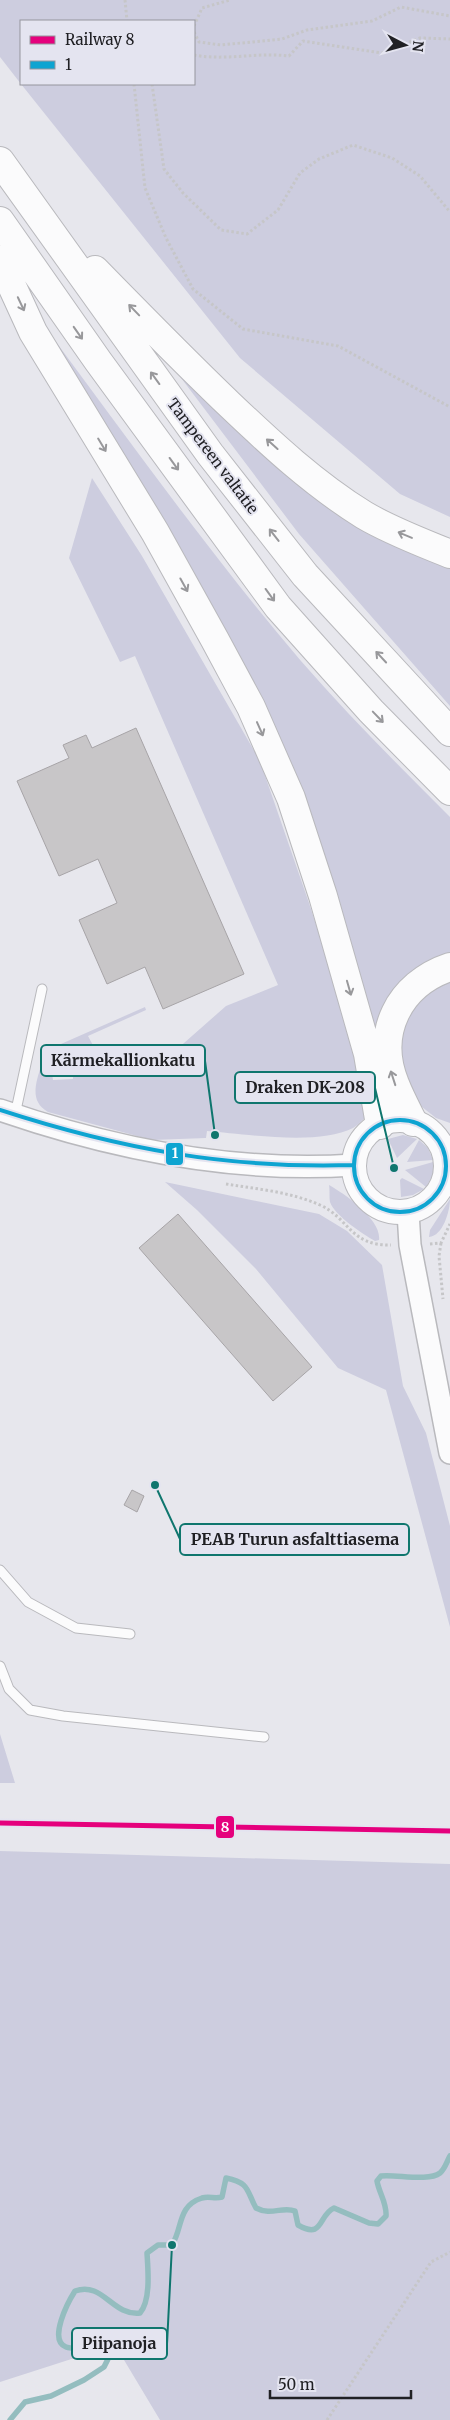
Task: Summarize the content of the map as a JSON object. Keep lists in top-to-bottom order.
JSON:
{
  "streets": {
    "highway": ["Tampereen valtatie"]
  },
  "places": [
    "Kärmekallionkatu",
    "Draken DK-208",
    "PEAB Turun asfalttiasema",
    "Piipanoja"
  ],
  "lines": ["transit line 1", "rail line 8"],
  "legend": ["Railway 8", "1"],
  "scale_bar": "50 m",
  "north": "right"
}
